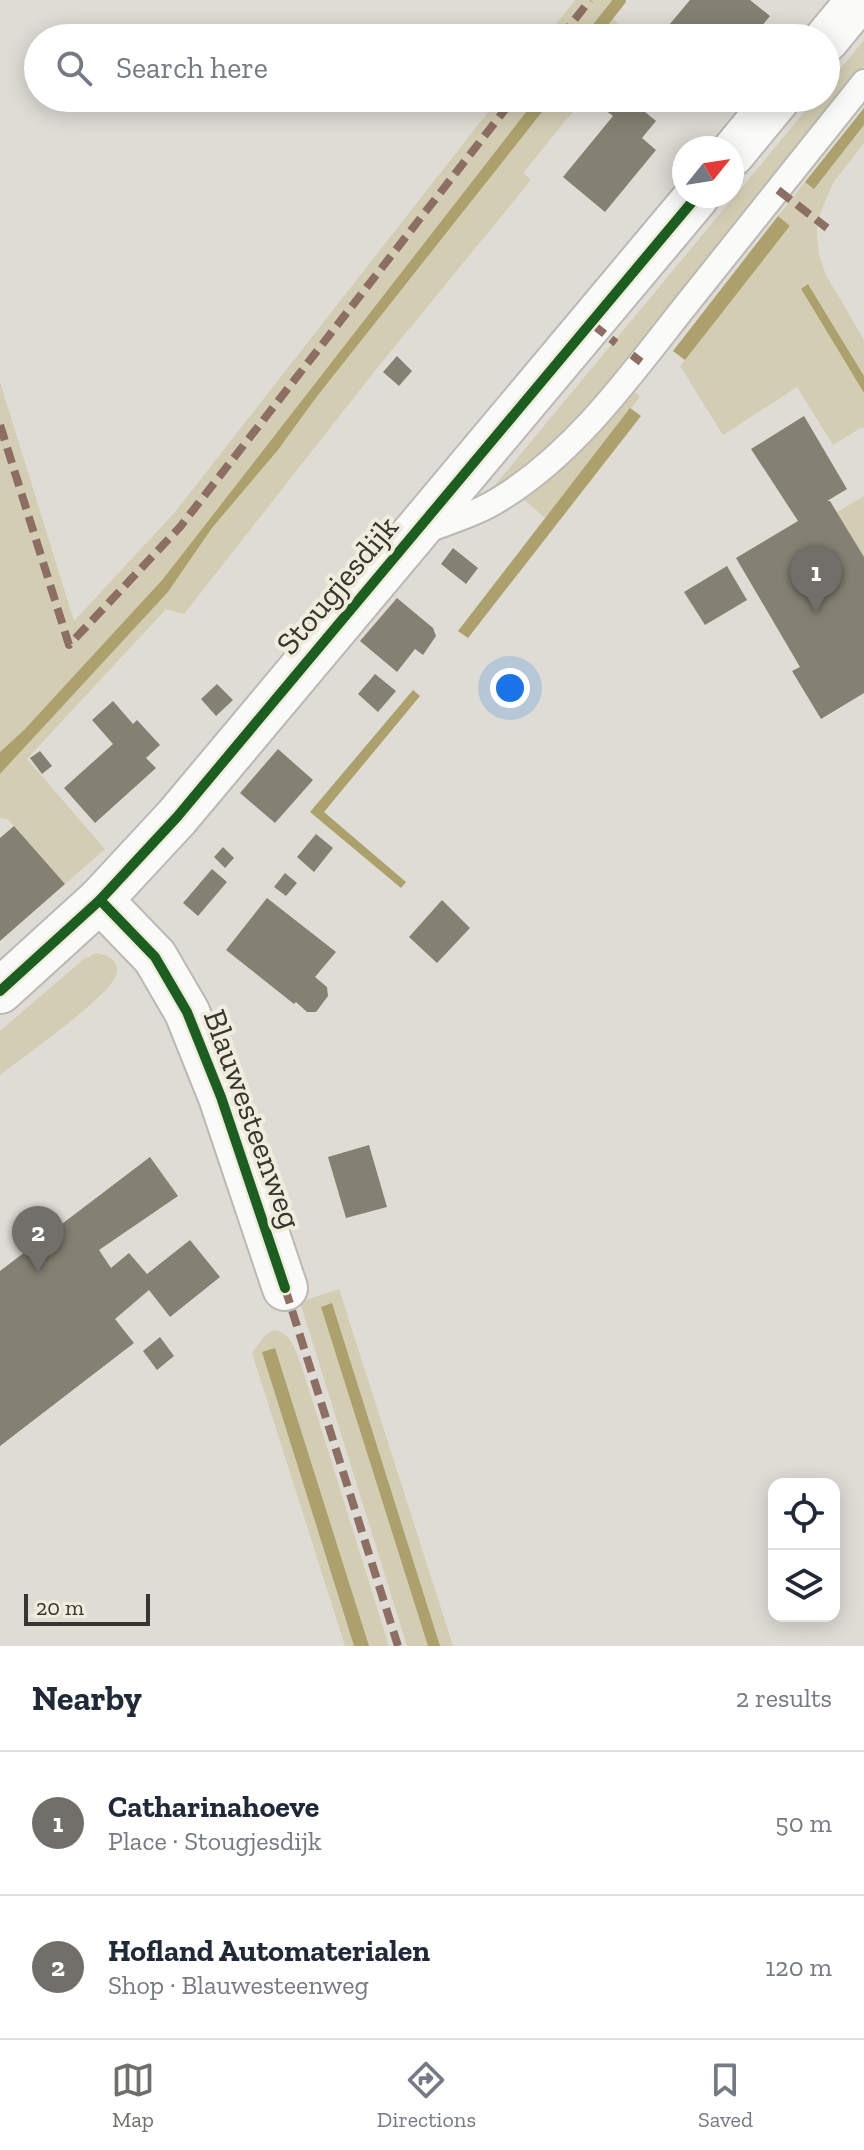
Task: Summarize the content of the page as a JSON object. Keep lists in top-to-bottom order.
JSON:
{
  "streets": {
    "street": ["Stougjesdijk", "Blauwesteenweg"]
  },
  "crossings": [
    ["Stougjesdijk", "Blauwesteenweg"]
  ],
  "scale_bar": "20 m",
  "north": "top right",
  "page": {
    "search": "Search here",
    "pins": ["1", "2"],
    "scale": "20 m",
    "heading": ["Nearby", "2 results"],
    "list": [
      {
        "mark": "1",
        "name": "Catharinahoeve",
        "note": "Place · Stougjesdijk",
        "value": "50 m"
      },
      {
        "mark": "2",
        "name": "Hofland Automaterialen",
        "note": "Shop · Blauwesteenweg",
        "value": "120 m"
      }
    ],
    "nav": ["Map", "Directions", "Saved"]
  }
}
